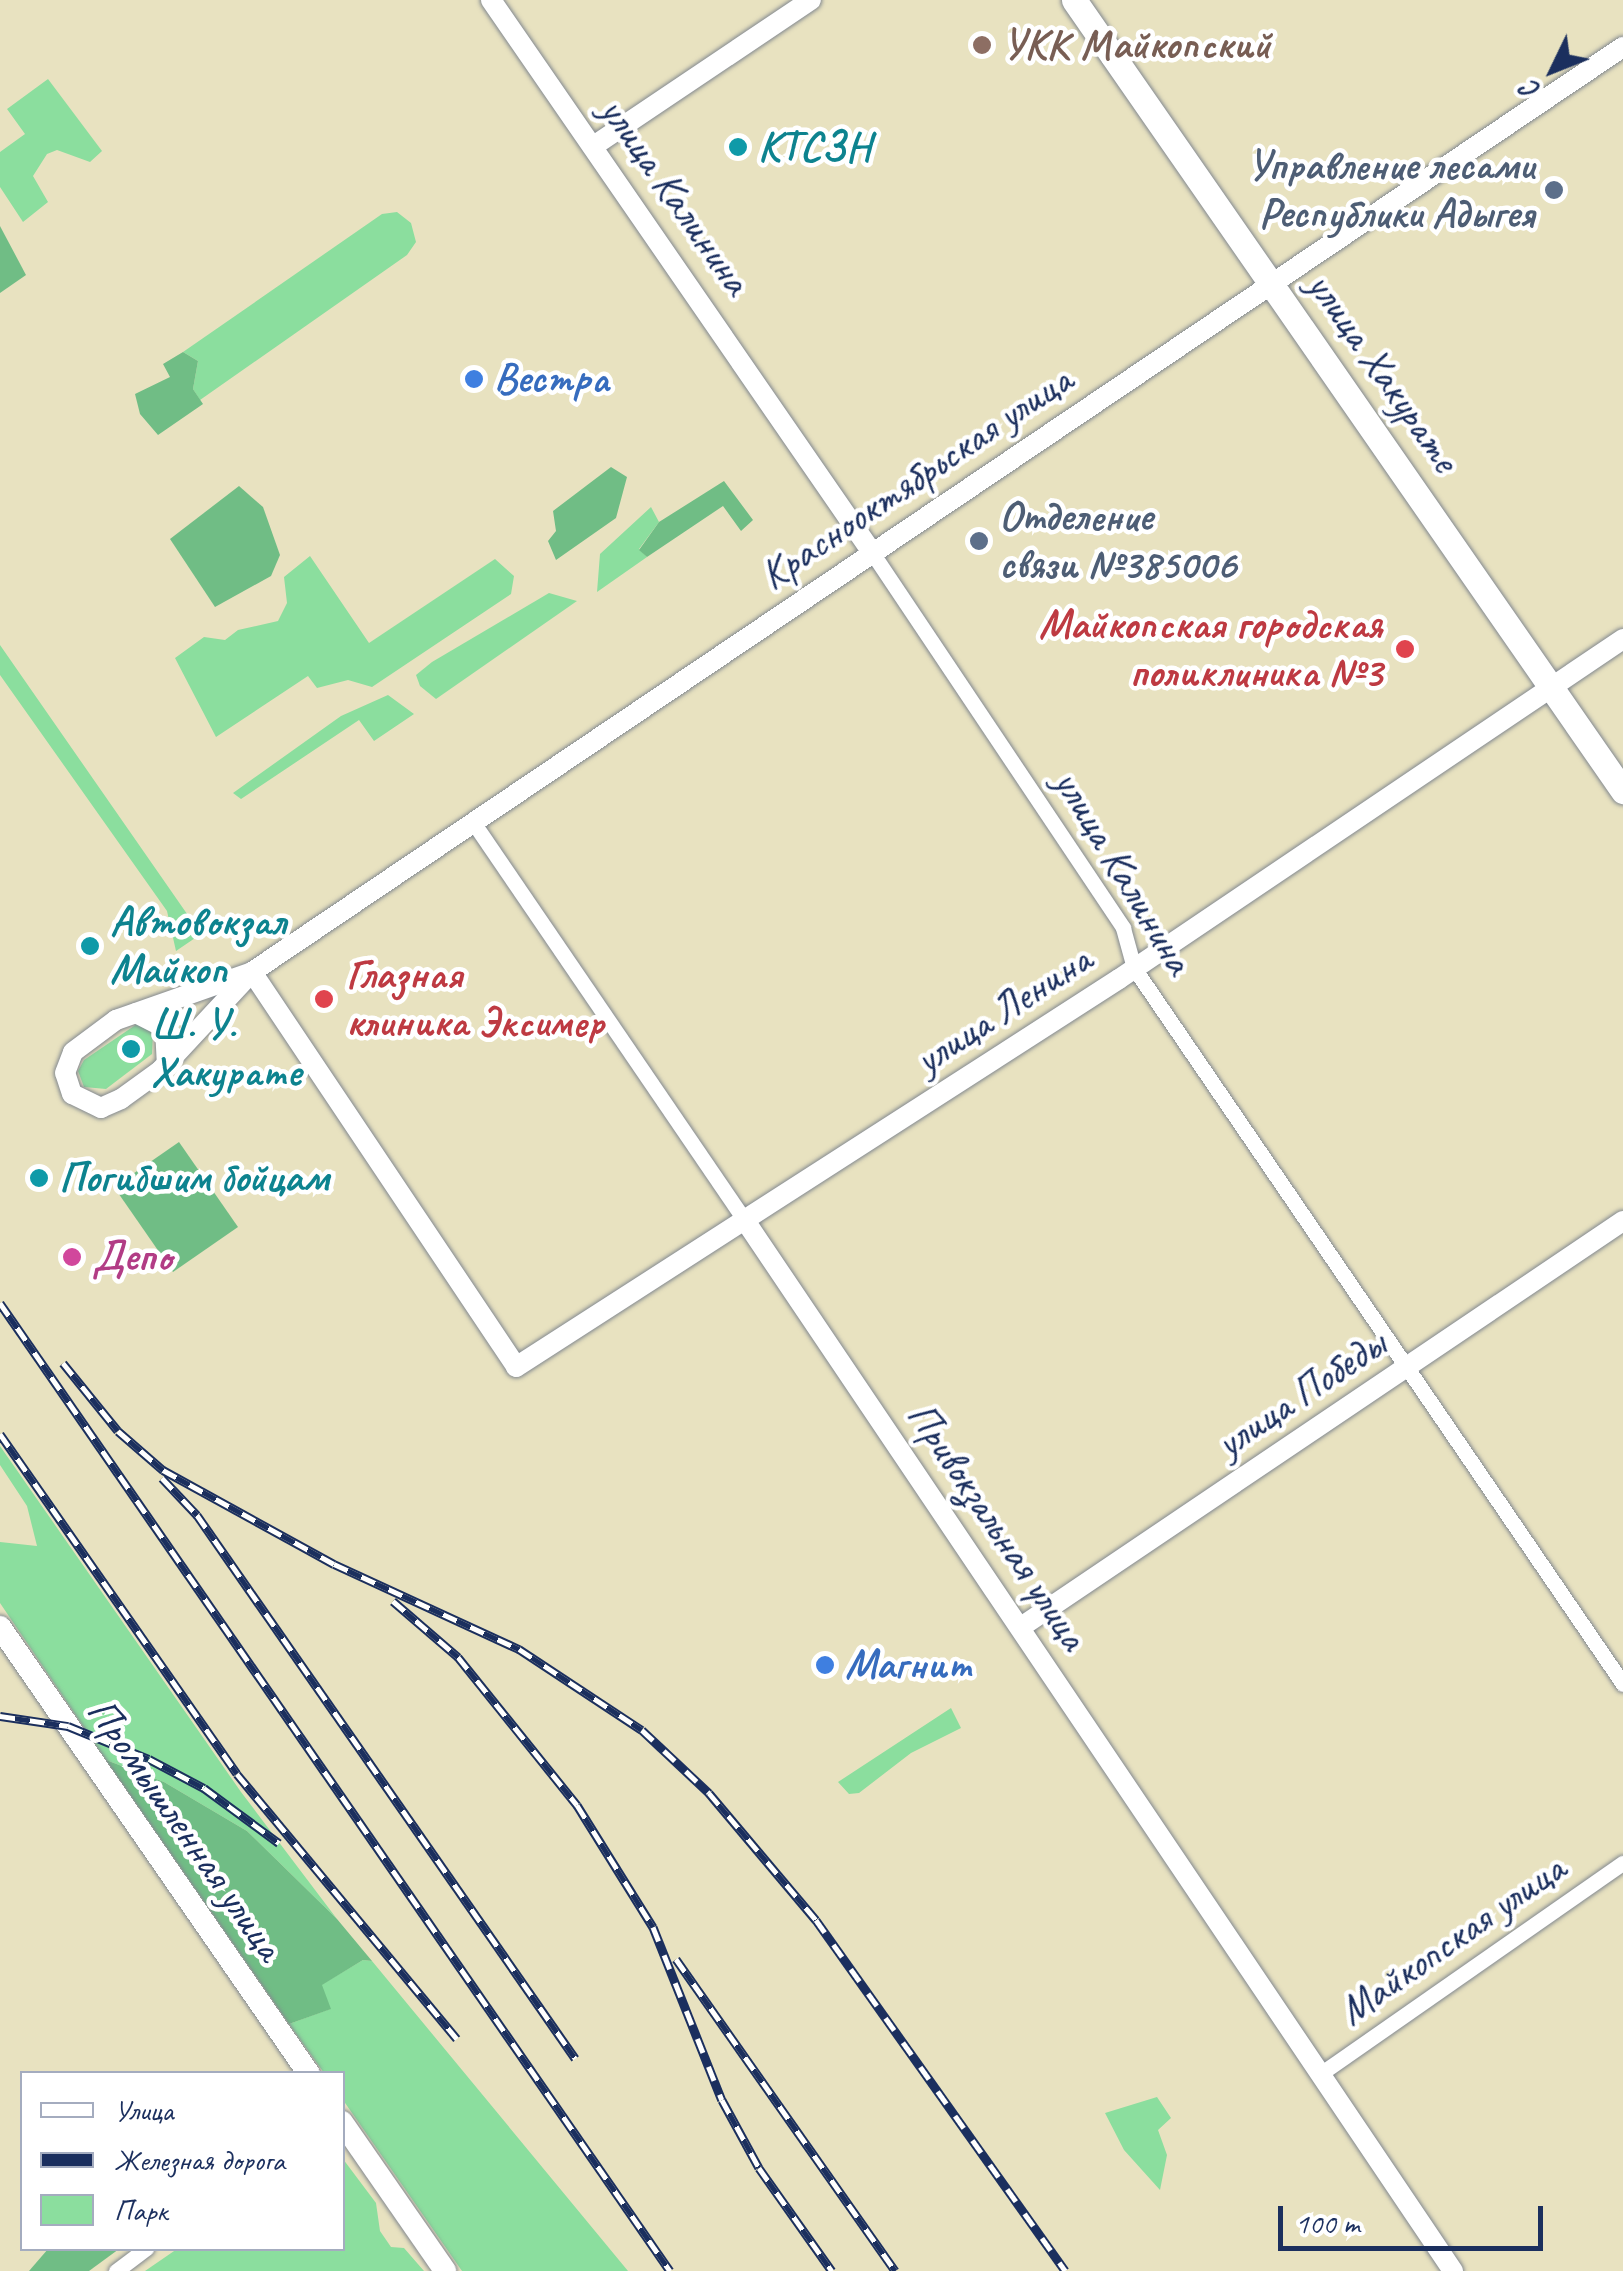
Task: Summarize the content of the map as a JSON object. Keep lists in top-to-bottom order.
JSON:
{
  "streets": {
    "main road": ["улица Хакурате", "Промышленная улица"],
    "street": [
      "улица Калинина",
      "Краснооктябрьская улица",
      "улица Ленина",
      "улица Победы",
      "Привокзальная улица",
      "Майкопская улица"
    ]
  },
  "crossings": [
    ["улица Калинина", "Краснооктябрьская улица"],
    ["улица Калинина", "улица Ленина"],
    ["улица Калинина", "улица Победы"],
    ["улица Хакурате", "Краснооктябрьская улица"],
    ["улица Хакурате", "улица Ленина"],
    ["Краснооктябрьская улица", "улица Ленина"],
    ["Краснооктябрьская улица", "Привокзальная улица"],
    ["улица Ленина", "Привокзальная улица"],
    ["улица Победы", "Привокзальная улица"],
    ["Привокзальная улица", "Майкопская улица"]
  ],
  "places": [
    "УКК Майкопский",
    "КТСЗН",
    "Управление лесами Республики Адыгея",
    "Вестра",
    "Отделение связи №385006",
    "Майкопская городская поликлиника №3",
    "Автовокзал Майкоп",
    "Глазная клиника Эксимер",
    "Ш. У. Хакурате",
    "Погибшим бойцам",
    "Депо",
    "Магнит"
  ],
  "legend": ["Улица", "Железная дорога", "Парк"],
  "scale_bar": "100 m",
  "north": "bottom left"
}
